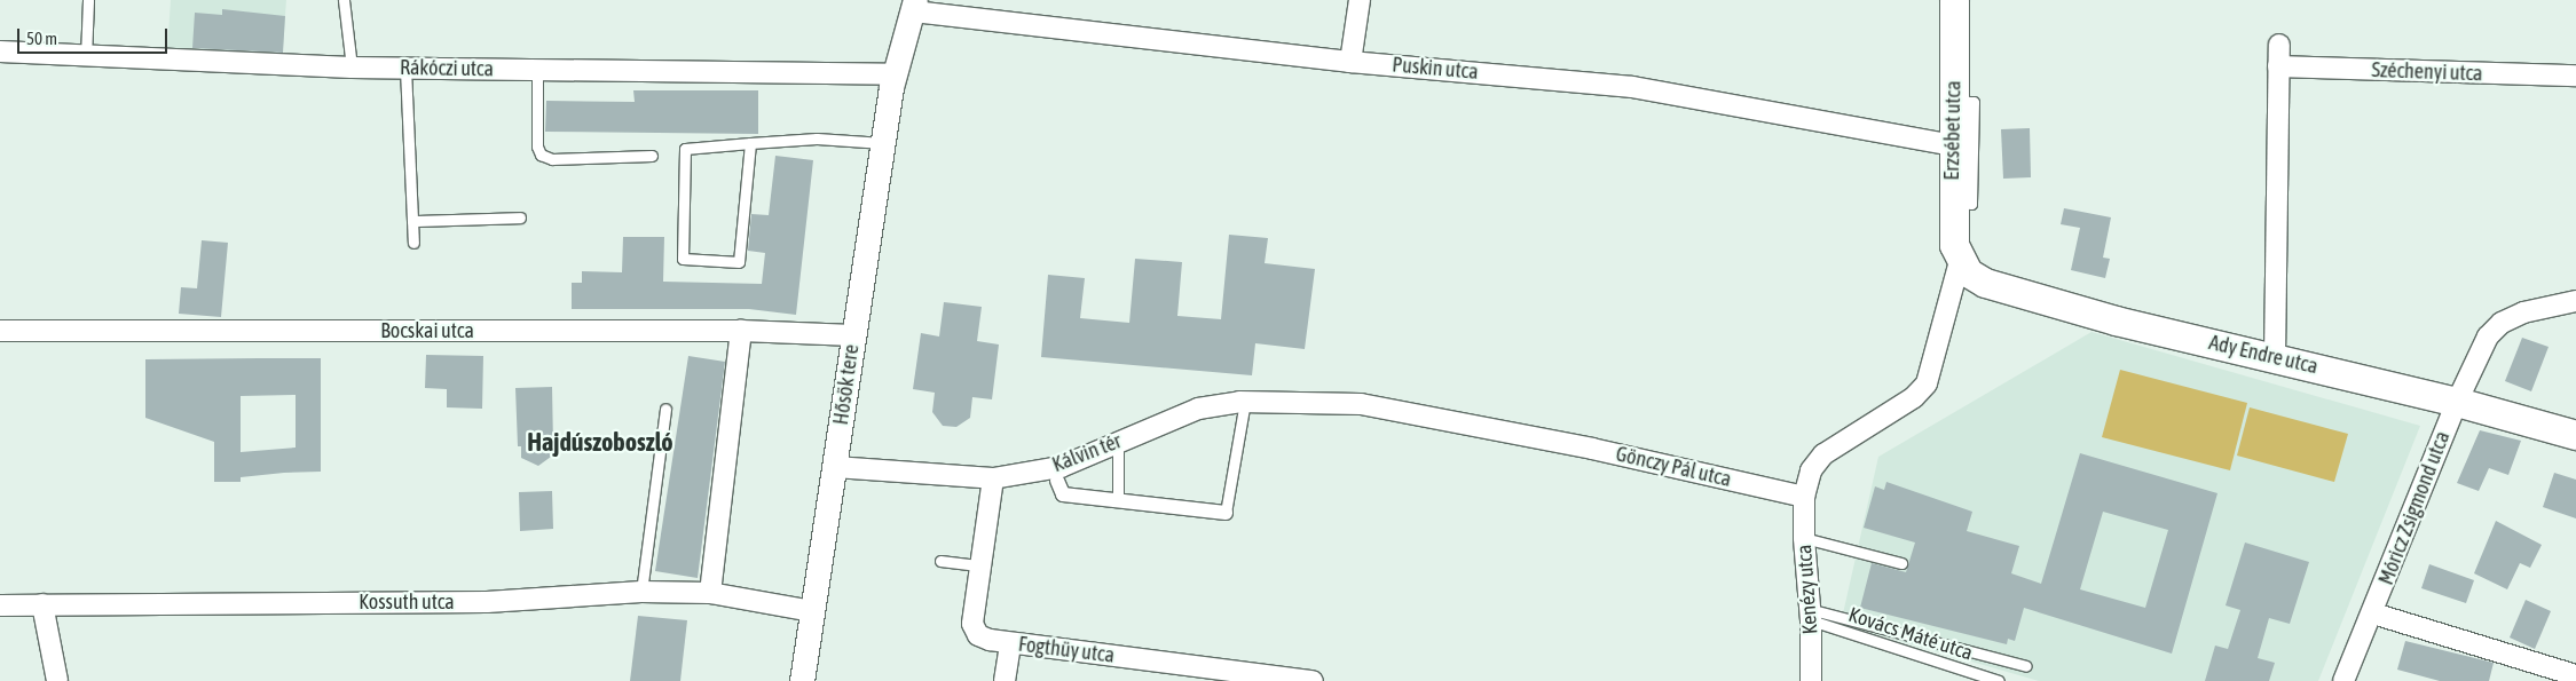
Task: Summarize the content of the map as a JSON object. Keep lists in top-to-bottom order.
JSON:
{
  "streets": {
    "main road": ["Erzsébet utca", "Ady Endre utca"],
    "street": [
      "Rákóczi utca",
      "Puskin utca",
      "Széchenyi utca",
      "Bocskai utca",
      "Hősök tere",
      "Kálvin tér",
      "Gönczy Pál utca",
      "Móricz Zsigmond utca",
      "Kenézy utca",
      "Kossuth utca",
      "Fogthüy utca"
    ],
    "lane": ["Kovács Máté utca"]
  },
  "crossings": [
    ["Rákóczi utca", "Hősök tere"],
    ["Puskin utca", "Erzsébet utca"],
    ["Puskin utca", "Hősök tere"],
    ["Erzsébet utca", "Ady Endre utca"],
    ["Bocskai utca", "Hősök tere"],
    ["Ady Endre utca", "Móricz Zsigmond utca"],
    ["Hősök tere", "Kálvin tér"],
    ["Hősök tere", "Kossuth utca"],
    ["Kálvin tér", "Gönczy Pál utca"],
    ["Kálvin tér", "Fogthüy utca"],
    ["Gönczy Pál utca", "Kenézy utca"],
    ["Kenézy utca", "Kovács Máté utca"]
  ],
  "districts": ["Hajdúszoboszló"],
  "scale_bar": "50 m"
}
